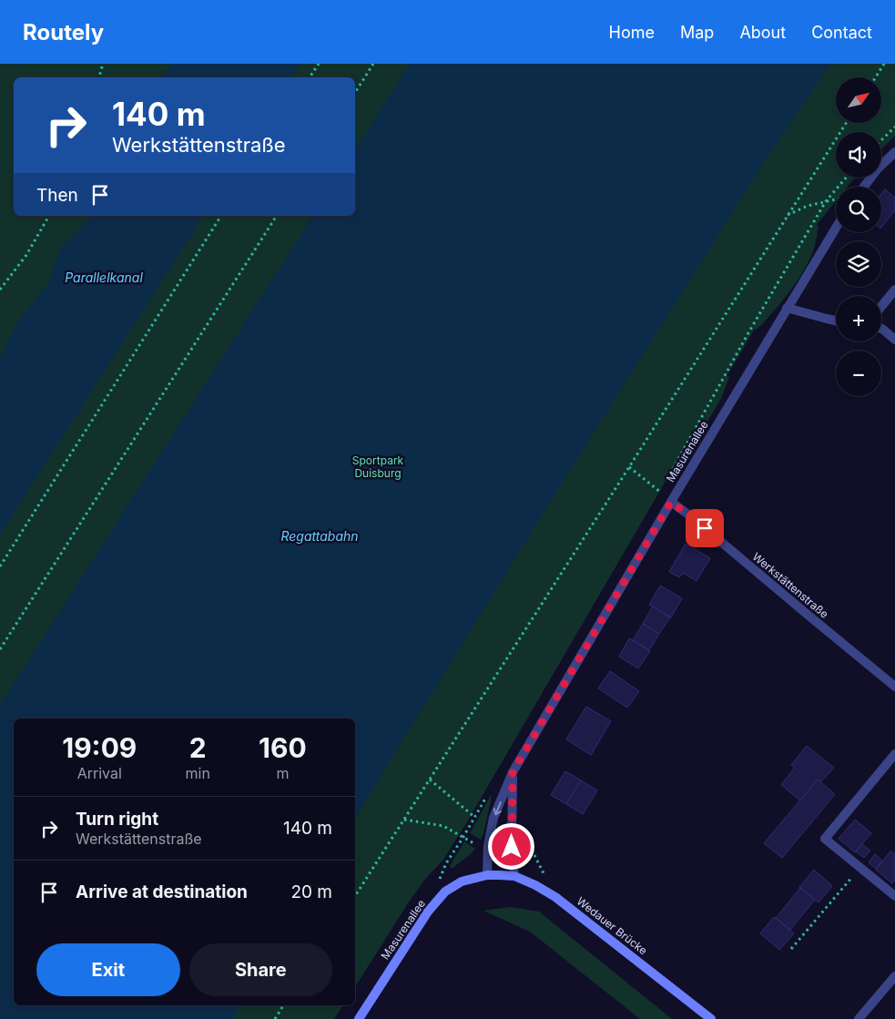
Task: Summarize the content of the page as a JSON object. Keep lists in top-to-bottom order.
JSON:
{
  "streets": {
    "main road": ["Masurenallee", "Wedauer Brücke"],
    "street": ["Werkstättenstraße"]
  },
  "crossings": [
    ["Masurenallee", "Werkstättenstraße"],
    ["Masurenallee", "Wedauer Brücke"]
  ],
  "water": ["Parallelkanal", "Regattabahn"],
  "parks": ["Sportpark Duisburg"],
  "north": "top right",
  "page": {
    "header": "Routely",
    "nav": [
      "Home",
      "Map",
      "About",
      "Contact"
    ],
    "map_buttons": ["+", "−"],
    "turn": ["140 m", "Werkstättenstraße"],
    "then": "Then",
    "eta": [
      "19:09",
      "Arrival",
      "2",
      "min",
      "160",
      "m"
    ],
    "list": [
      {
        "name": "Turn right",
        "note": "Werkstättenstraße",
        "value": "140 m"
      },
      {
        "name": "Arrive at destination",
        "value": "20 m"
      }
    ],
    "buttons": ["Exit", "Share"]
  }
}
